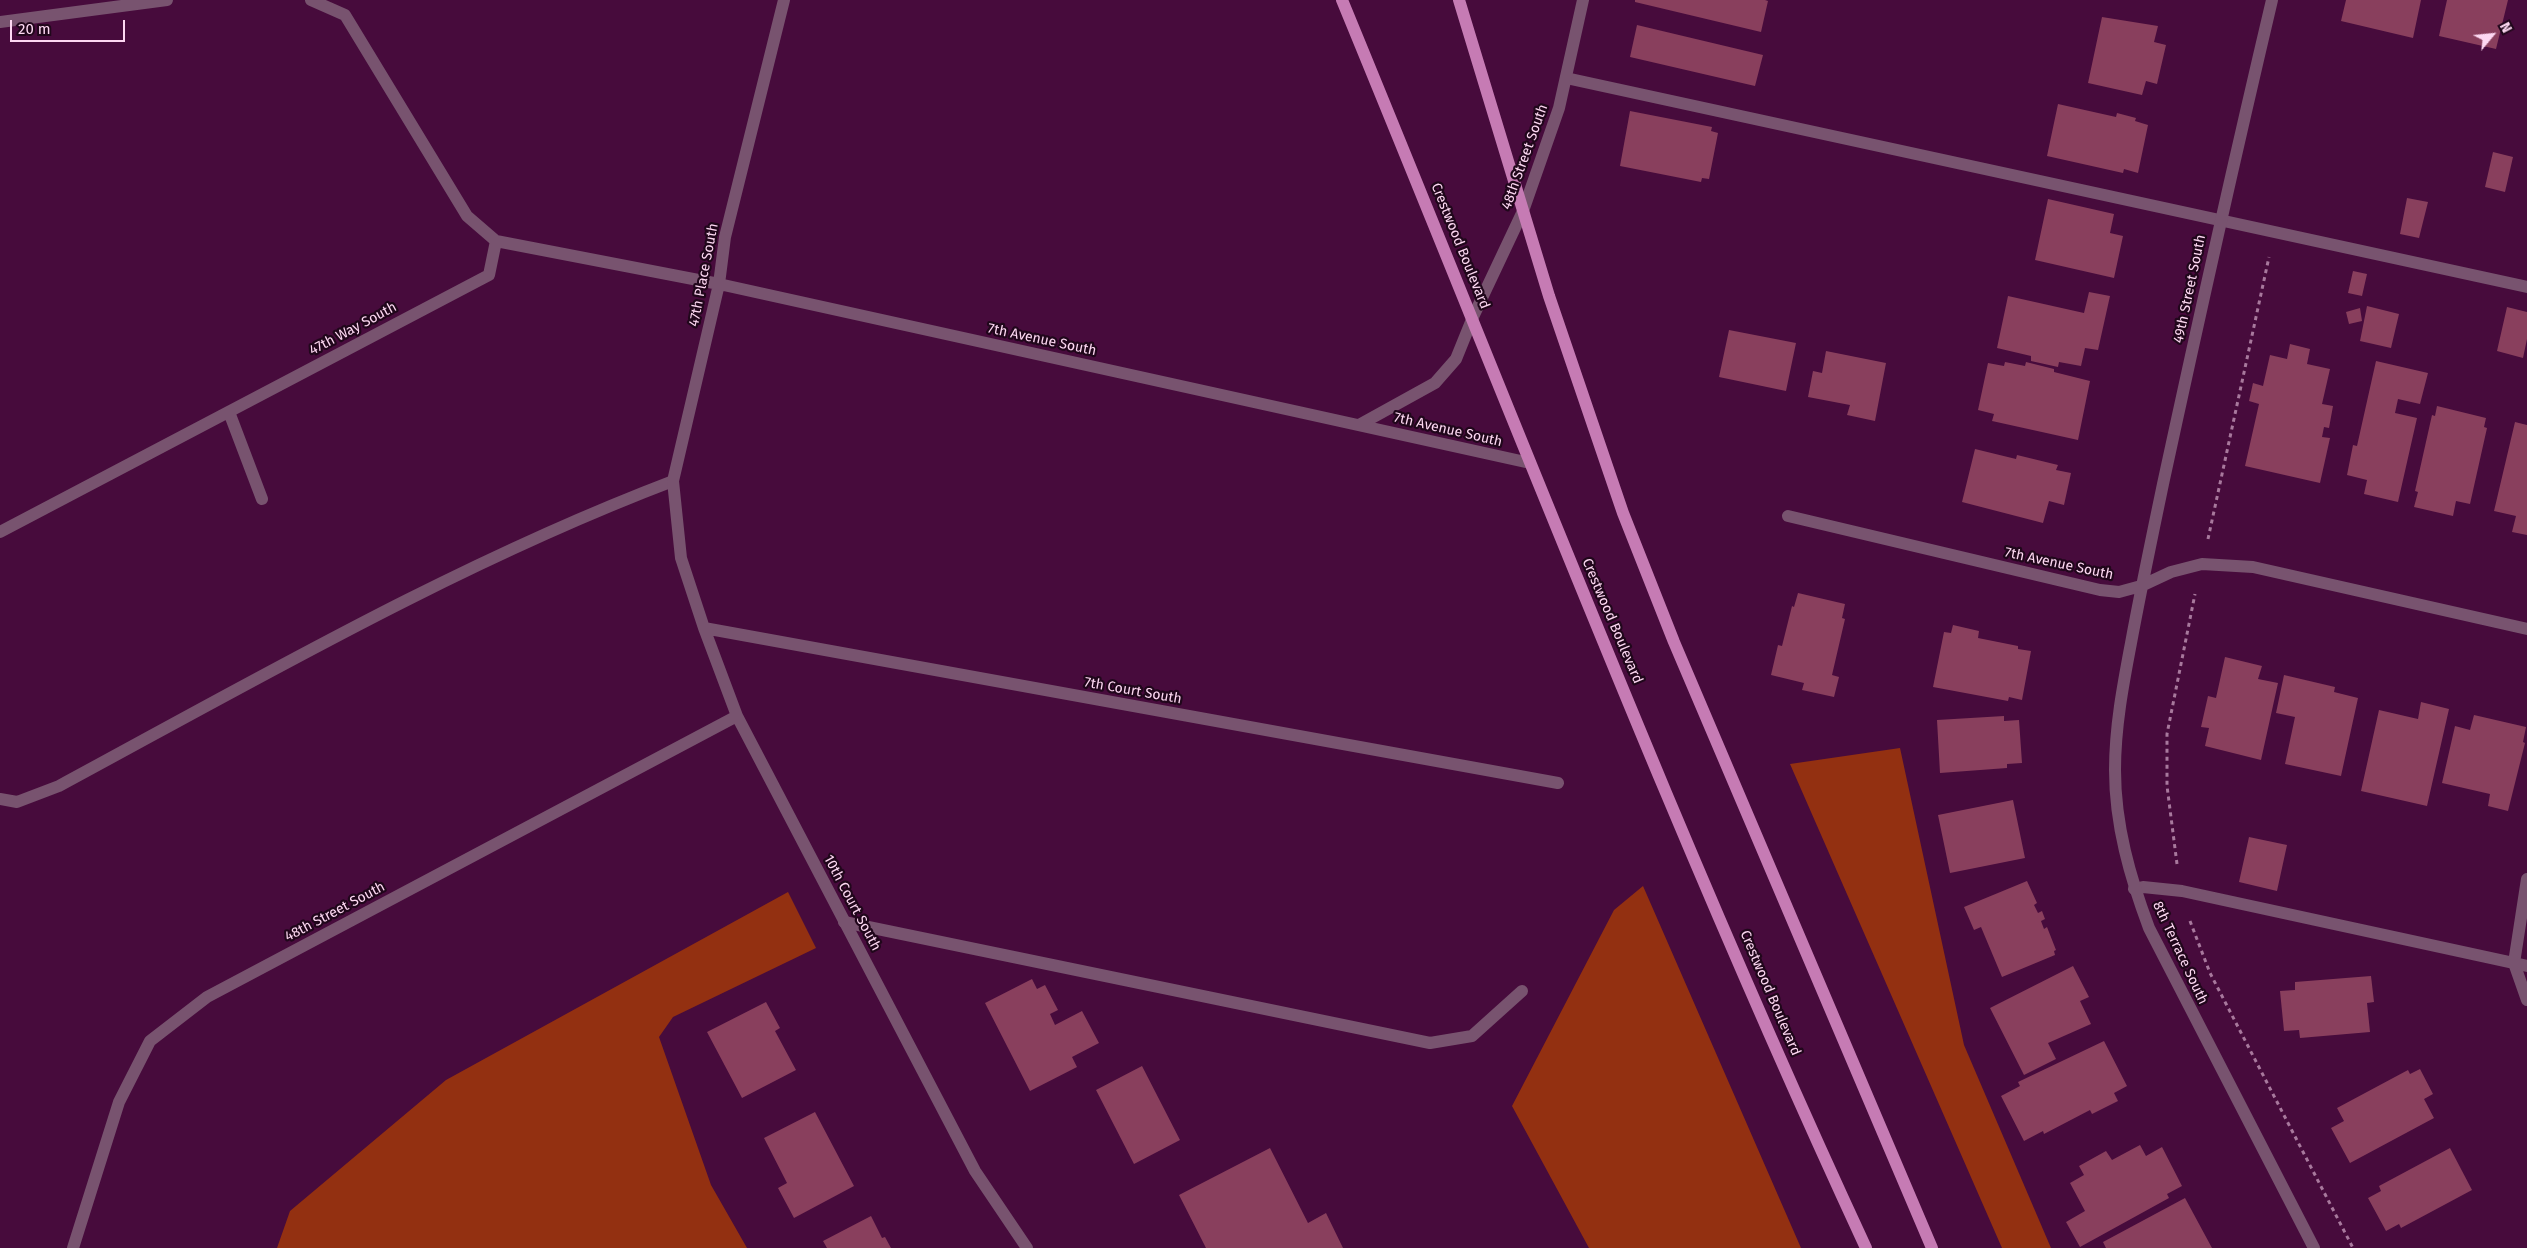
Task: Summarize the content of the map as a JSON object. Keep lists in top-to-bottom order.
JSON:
{
  "streets": {
    "main road": ["Crestwood Boulevard"],
    "street": [
      "48th Street South",
      "47th Place South",
      "49th Street South",
      "47th Way South",
      "7th Avenue South",
      "7th Court South",
      "10th Court South",
      "8th Terrace South"
    ]
  },
  "crossings": [
    ["48th Street South", "Crestwood Boulevard"],
    ["48th Street South", "7th Avenue South"],
    ["48th Street South", "10th Court South"],
    ["Crestwood Boulevard", "7th Avenue South"],
    ["47th Place South", "7th Avenue South"],
    ["47th Place South", "10th Court South"],
    ["49th Street South", "7th Avenue South"],
    ["49th Street South", "8th Terrace South"],
    ["7th Avenue South", "8th Terrace South"],
    ["7th Court South", "10th Court South"]
  ],
  "scale_bar": "20 m",
  "north": "top right"
}
